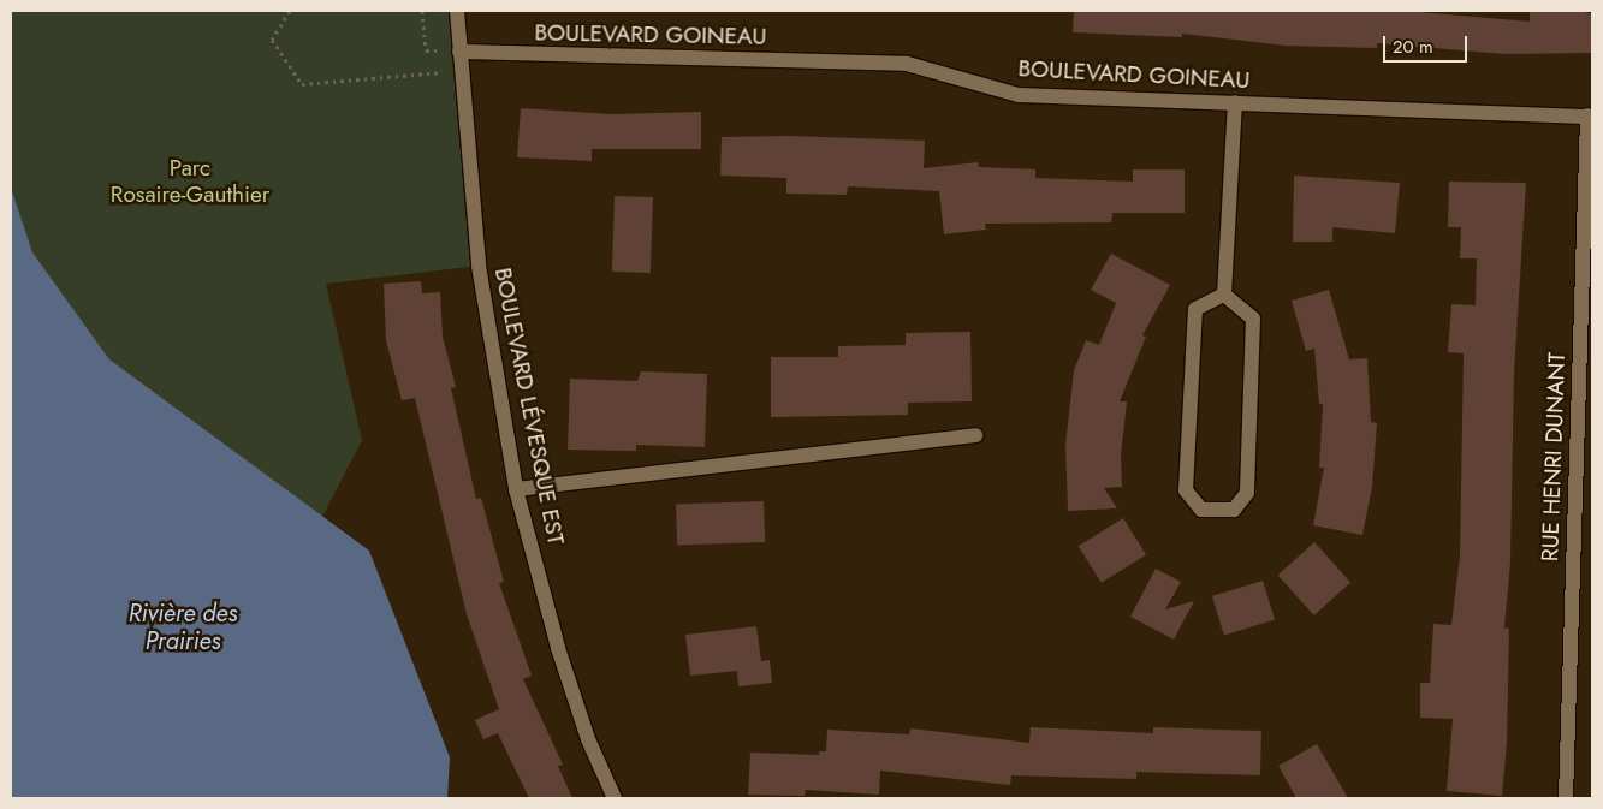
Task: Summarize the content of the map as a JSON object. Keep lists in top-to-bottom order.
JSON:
{
  "streets": {
    "street": ["BOULEVARD GOINEAU", "BOULEVARD LÉVESQUE EST", "RUE HENRI DUNANT"]
  },
  "crossings": [
    ["BOULEVARD GOINEAU", "BOULEVARD LÉVESQUE EST"],
    ["BOULEVARD GOINEAU", "RUE HENRI DUNANT"]
  ],
  "water": ["Rivière des Prairies"],
  "parks": ["Parc Rosaire-Gauthier"],
  "scale_bar": "20 m"
}
